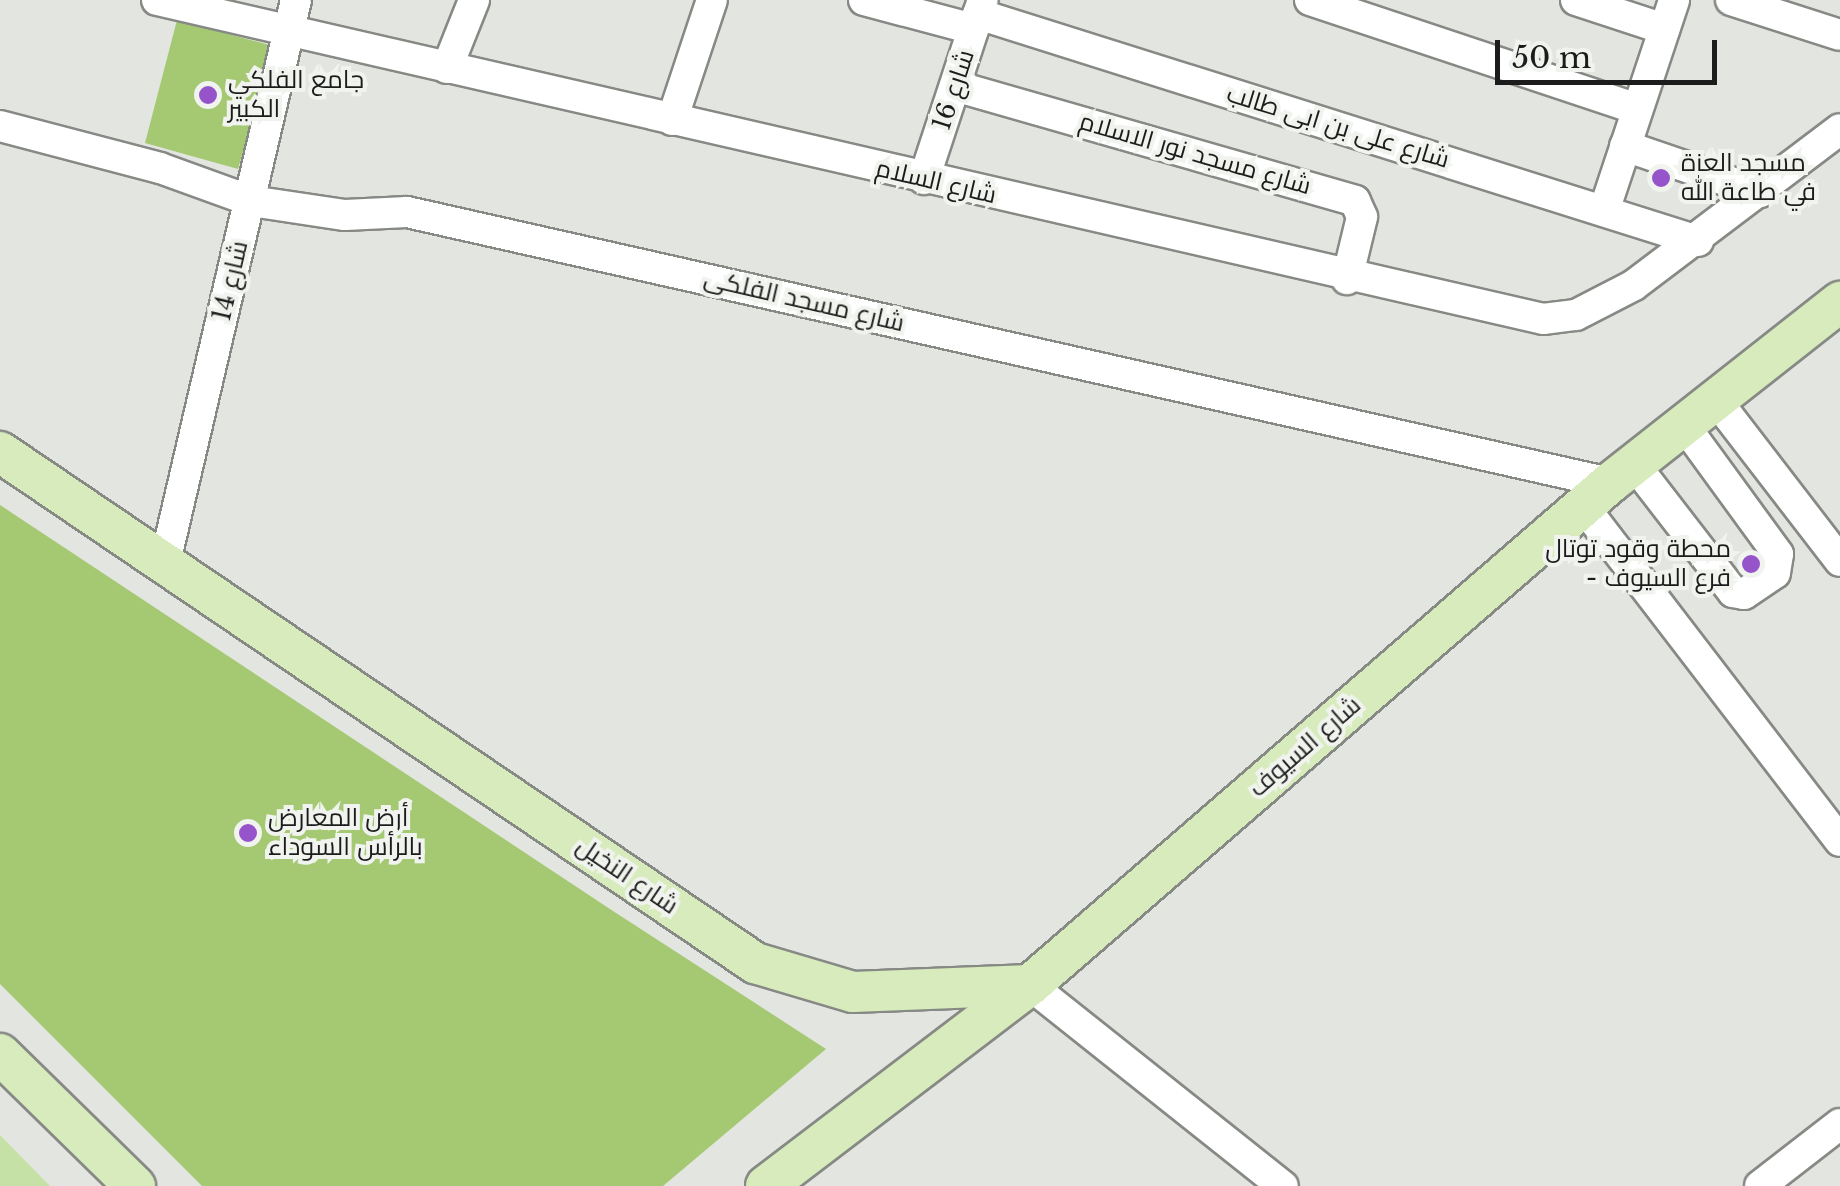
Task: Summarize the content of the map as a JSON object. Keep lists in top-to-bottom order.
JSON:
{
  "streets": {
    "main road": ["شارع السيوف", "شارع النخيل"],
    "street": [
      "شارع 16",
      "شارع على بن ابى طالب",
      "شارع مسجد نور الاسلام",
      "شارع السلام",
      "شارع 14",
      "شارع مسجد الفلكى"
    ]
  },
  "crossings": [
    ["شارع 16", "شارع على بن ابى طالب"],
    ["شارع 16", "شارع مسجد نور الاسلام"],
    ["شارع 16", "شارع السلام"],
    ["شارع على بن ابى طالب", "شارع السلام"],
    ["شارع مسجد نور الاسلام", "شارع السلام"],
    ["شارع السلام", "شارع 14"],
    ["شارع 14", "شارع مسجد الفلكى"],
    ["شارع 14", "شارع النخيل"],
    ["شارع مسجد الفلكى", "شارع السيوف"],
    ["شارع السيوف", "شارع النخيل"]
  ],
  "places": [
    "جامع الفلكي الكبير",
    "مسجد العزة في طاعة الله",
    "محطة وقود توتال - فرع السيوف",
    "أرض المعارض بالرأس السوداء"
  ],
  "scale_bar": "50 m"
}
